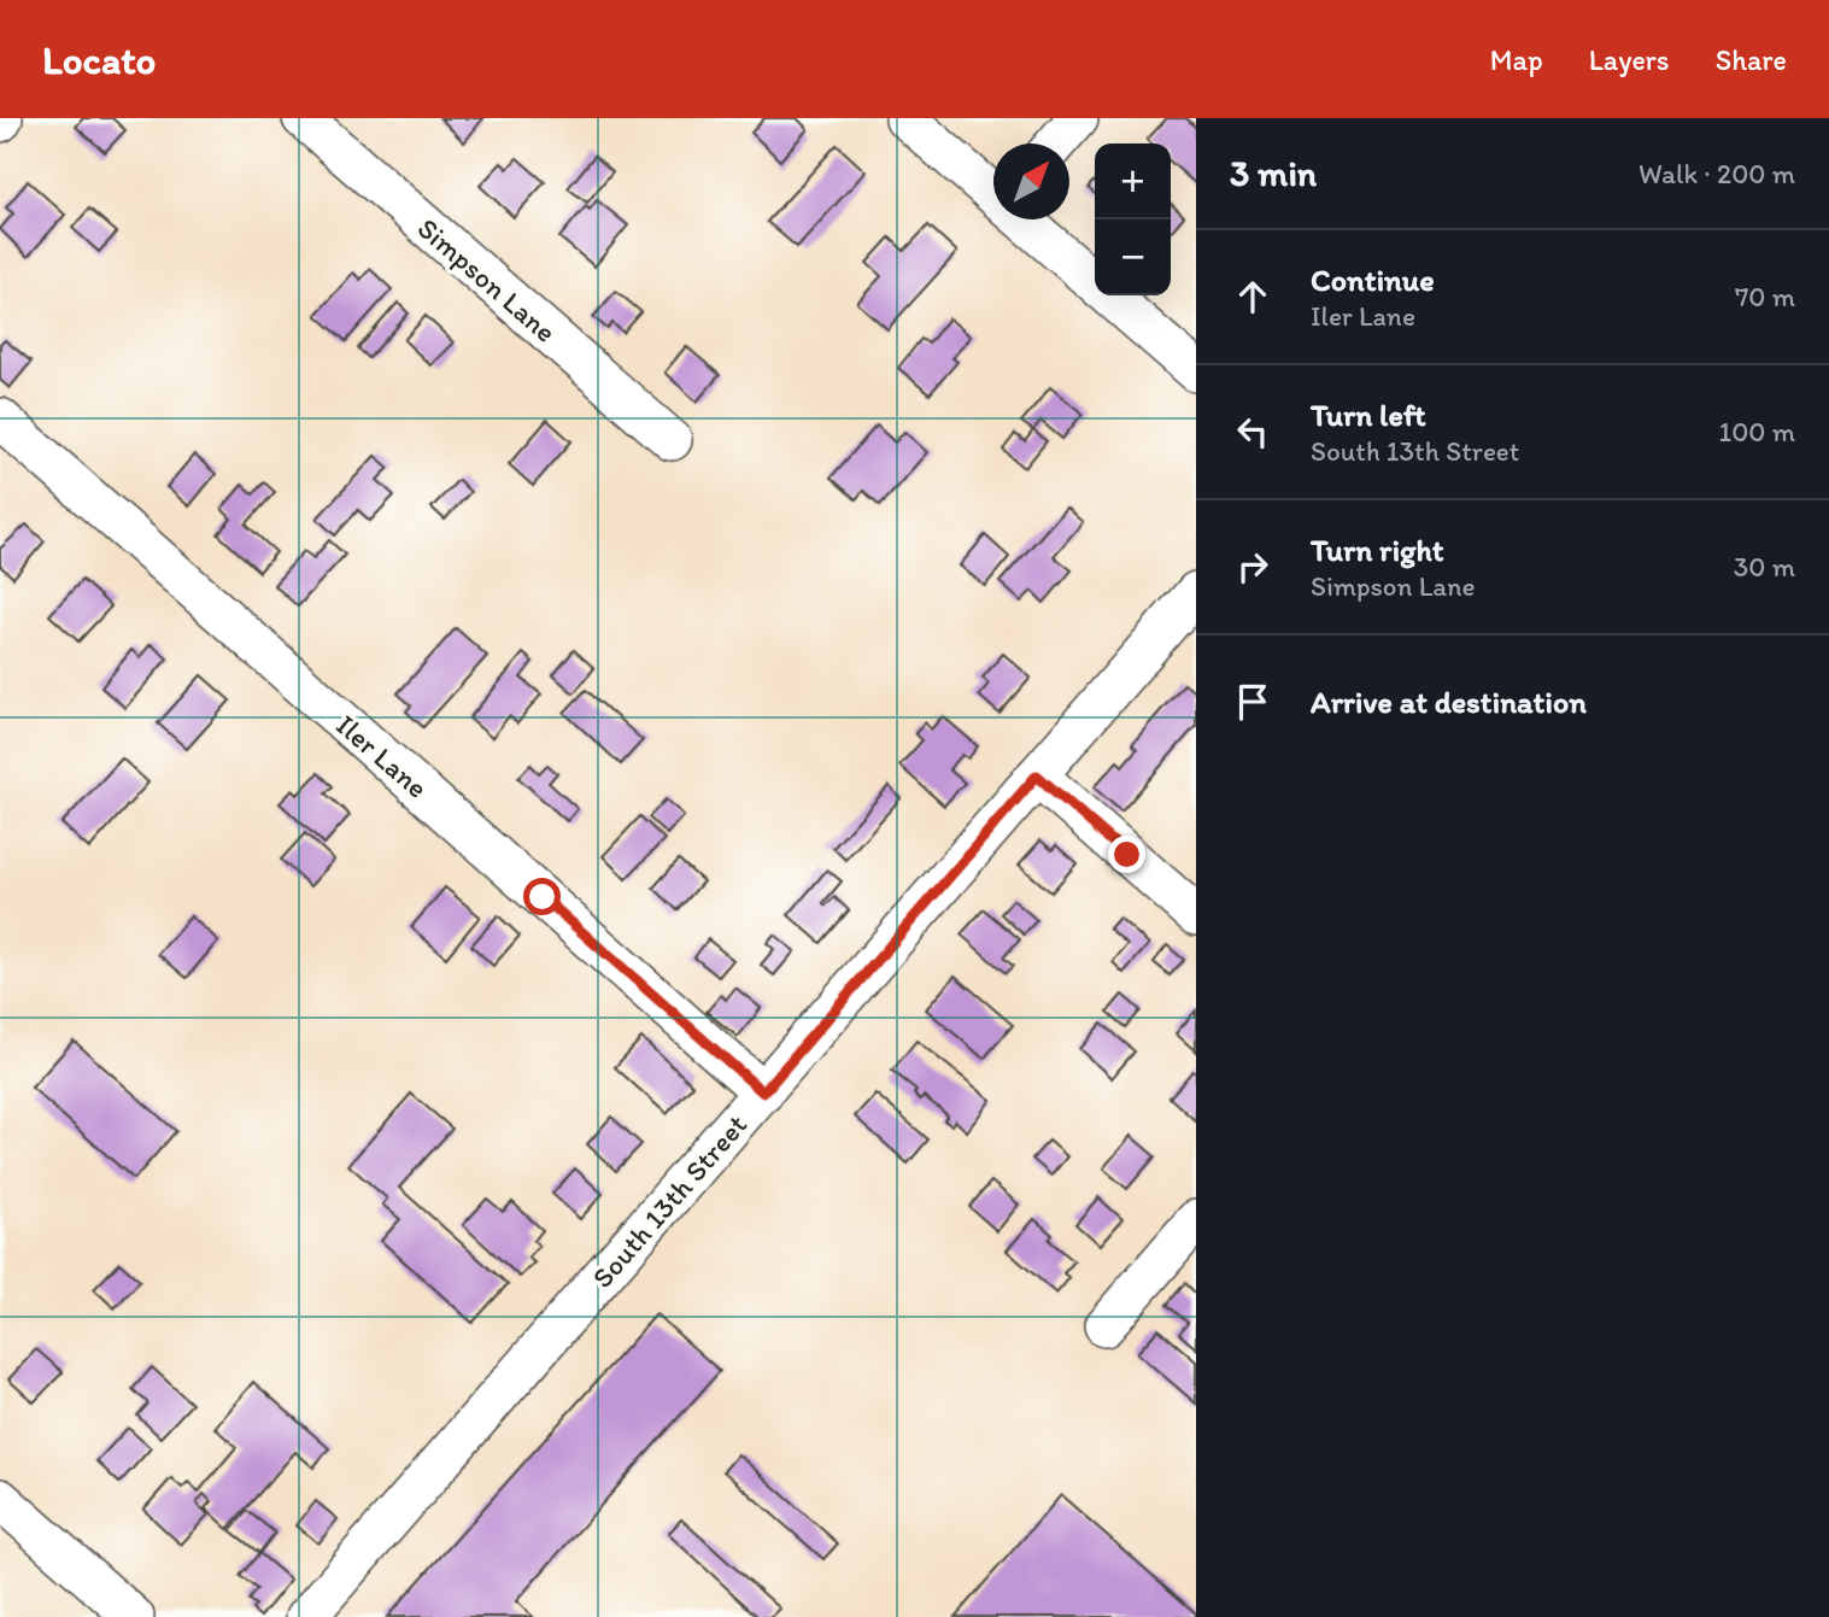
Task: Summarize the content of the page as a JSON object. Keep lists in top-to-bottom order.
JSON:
{
  "streets": {
    "street": ["Simpson Lane", "Iler Lane", "South 13th Street"]
  },
  "crossings": [
    ["Iler Lane", "South 13th Street"]
  ],
  "north": "top right",
  "page": {
    "header": "Locato",
    "nav": ["Map", "Layers", "Share"],
    "heading": ["3 min", "Walk · 200 m"],
    "map_buttons": ["+", "−"],
    "list": [
      ["Continue", "Iler Lane", "70 m"],
      ["Turn left", "South 13th Street", "100 m"],
      ["Turn right", "Simpson Lane", "30 m"],
      "Arrive at destination"
    ]
  }
}
